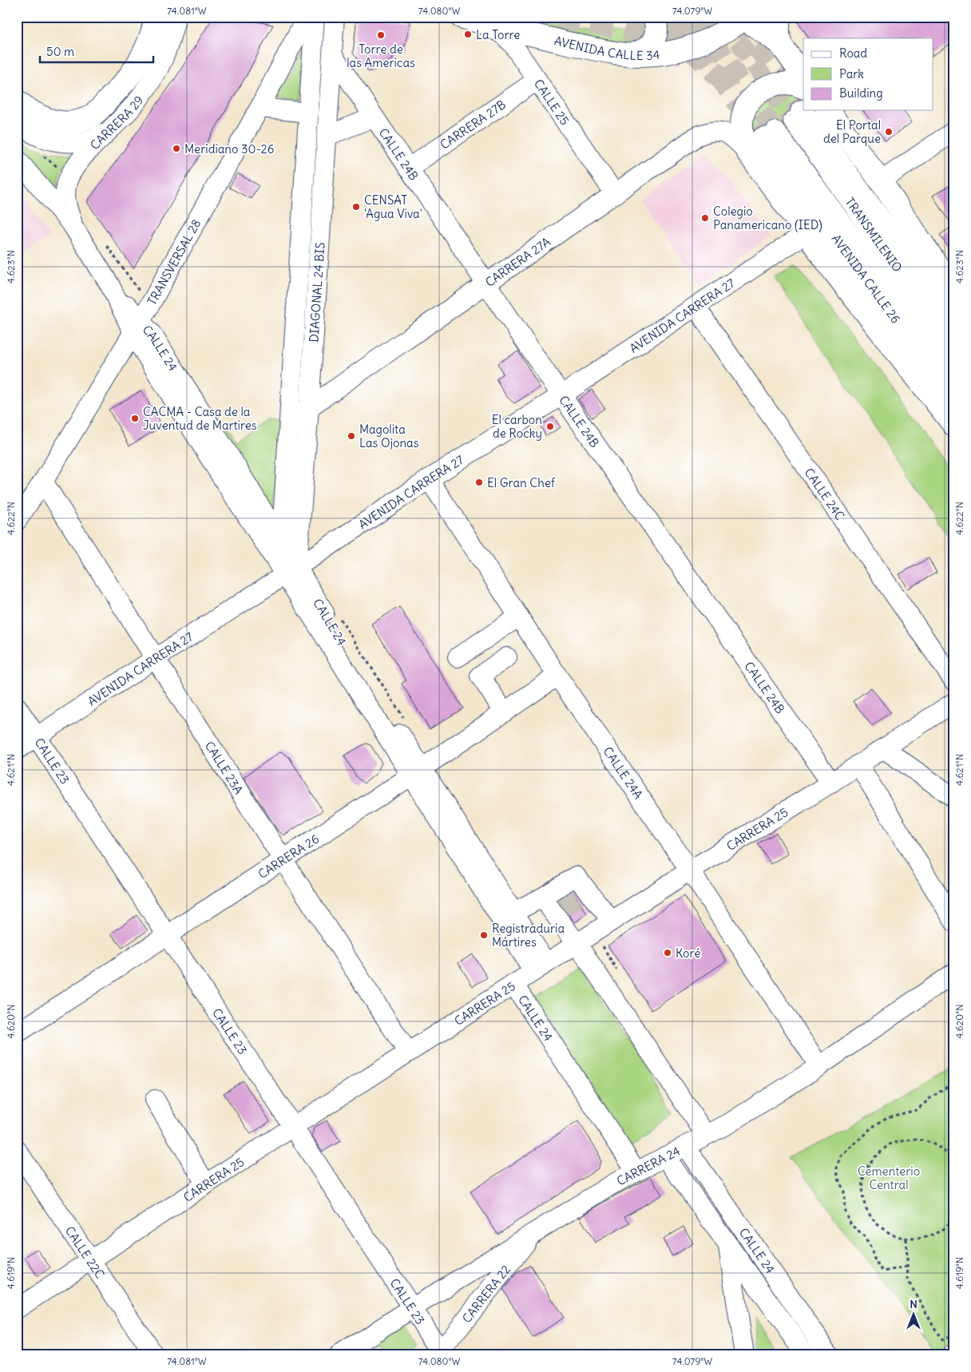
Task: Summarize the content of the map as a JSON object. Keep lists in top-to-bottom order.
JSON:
{
  "streets": {
    "main road": ["AVENIDA CALLE 34", "AVENIDA CALLE 26"],
    "street": [
      "CALLE 25",
      "CARRERA 29",
      "CARRERA 27B",
      "CALLE 24B",
      "TRANSMILENIO",
      "TRANSVERSAL 28",
      "CARRERA 27A",
      "DIAGONAL 24 BIS",
      "AVENIDA CARRERA 27",
      "CALLE 24",
      "CALLE 24C",
      "CALLE 23",
      "CALLE 23A",
      "CALLE 24A",
      "CARRERA 25",
      "CARRERA 26",
      "CARRERA 24",
      "CALLE 22C",
      "CARRERA 22"
    ]
  },
  "crossings": [
    ["AVENIDA CALLE 34", "CALLE 25"],
    ["CALLE 25", "CARRERA 27B"],
    ["CALLE 25", "CARRERA 27A"],
    ["CARRERA 29", "CALLE 24"],
    ["CARRERA 27B", "CALLE 24B"],
    ["CALLE 24B", "CARRERA 27A"],
    ["CALLE 24B", "DIAGONAL 24 BIS"],
    ["CALLE 24B", "AVENIDA CARRERA 27"],
    ["CALLE 24B", "CARRERA 25"],
    ["TRANSMILENIO", "CARRERA 27A"],
    ["TRANSMILENIO", "AVENIDA CALLE 26"],
    ["TRANSVERSAL 28", "CALLE 24"],
    ["TRANSVERSAL 28", "CALLE 23A"],
    ["CARRERA 27A", "AVENIDA CALLE 26"],
    ["CARRERA 27A", "DIAGONAL 24 BIS"],
    ["DIAGONAL 24 BIS", "AVENIDA CARRERA 27"],
    ["DIAGONAL 24 BIS", "CALLE 24"],
    ["AVENIDA CARRERA 27", "CALLE 24"],
    ["AVENIDA CARRERA 27", "CALLE 24C"],
    ["AVENIDA CARRERA 27", "CALLE 23"],
    ["AVENIDA CARRERA 27", "CALLE 23A"],
    ["AVENIDA CARRERA 27", "CALLE 24A"],
    ["CALLE 24", "CARRERA 25"],
    ["CALLE 24", "CARRERA 26"],
    ["CALLE 24", "CARRERA 24"],
    ["CALLE 23", "CARRERA 25"],
    ["CALLE 23", "CARRERA 26"],
    ["CALLE 23", "CARRERA 24"],
    ["CALLE 23", "CARRERA 22"],
    ["CALLE 23A", "CARRERA 25"],
    ["CALLE 23A", "CARRERA 26"],
    ["CALLE 24A", "CARRERA 25"],
    ["CALLE 24A", "CARRERA 26"],
    ["CALLE 24A", "CARRERA 24"],
    ["CARRERA 25", "CALLE 22C"],
    ["CARRERA 24", "CARRERA 22"]
  ],
  "parks": ["Cementerio Central"],
  "places": [
    "La Torre",
    "Torre de las Americas",
    "El Portal del Parque",
    "Meridiano 30-26",
    "CENSAT 'Agua Viva'",
    "Colegio Panamericano (IED)",
    "CACMA - Casa de la Juventud de Martires",
    "El carbon de Rocky",
    "Magolita Las Ojonas",
    "El Gran Chef",
    "Registraduria Mártires",
    "Koré"
  ],
  "legend": ["Road", "Park", "Building"],
  "scale_bar": "50 m",
  "north": "top",
  "coordinates": [
    "74.081°W",
    "74.080°W",
    "74.079°W",
    "4.623°N",
    "4.622°N",
    "4.621°N",
    "4.620°N",
    "4.619°N"
  ]
}
